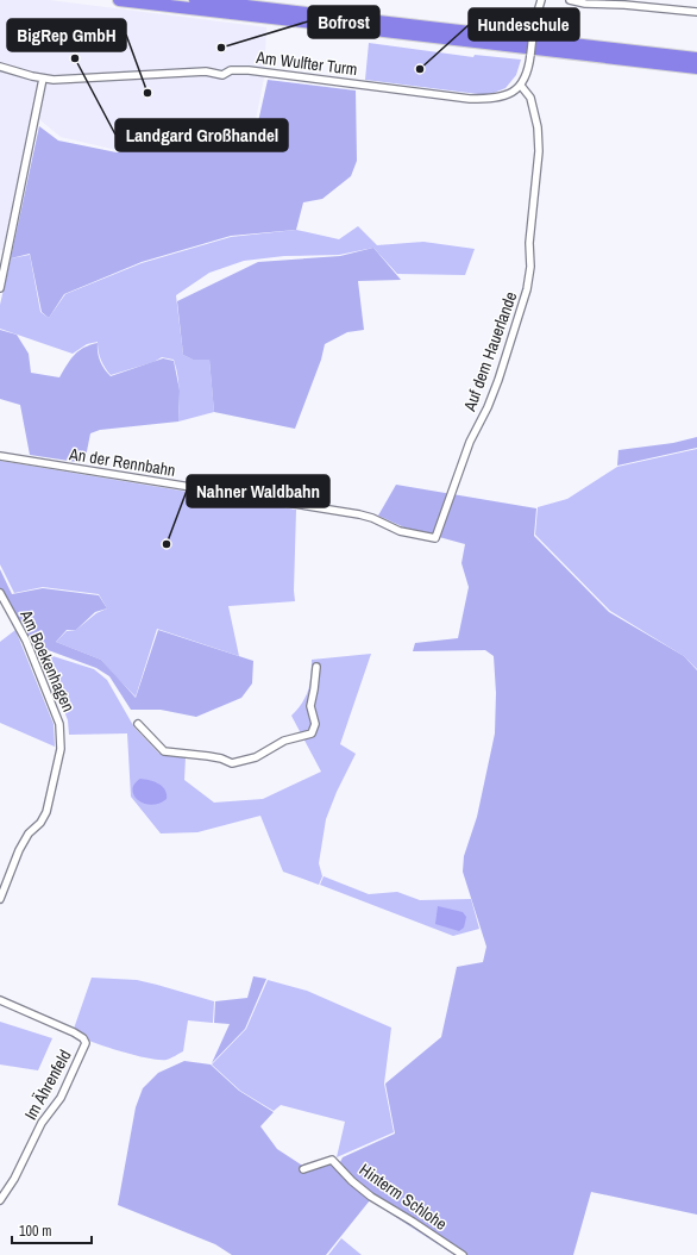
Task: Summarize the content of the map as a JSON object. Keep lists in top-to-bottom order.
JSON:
{
  "streets": {
    "street": [
      "Am Wulfter Turm",
      "Auf dem Hauerlande",
      "An der Rennbahn",
      "Am Boekenhagen",
      "Im Ährenfeld",
      "Hinterm Schlohe"
    ]
  },
  "crossings": [
    ["Am Wulfter Turm", "Auf dem Hauerlande"],
    ["Auf dem Hauerlande", "An der Rennbahn"]
  ],
  "places": [
    "Bofrost",
    "Landgard Großhandel",
    "Hundeschule",
    "BigRep GmbH",
    "Nahner Waldbahn"
  ],
  "scale_bar": "100 m"
}
